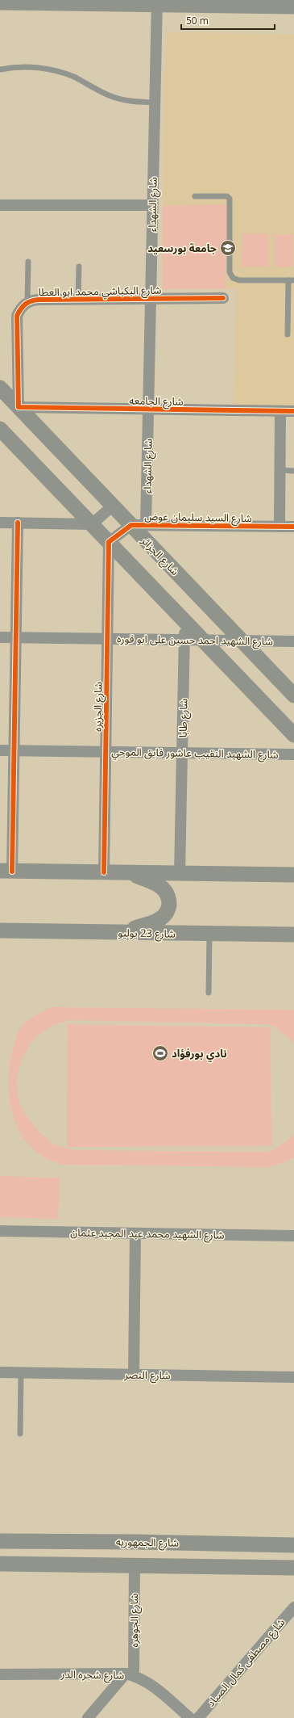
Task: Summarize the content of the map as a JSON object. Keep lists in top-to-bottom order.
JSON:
{
  "streets": {
    "street": [
      "شارع الشهداء",
      "شارع البكباشي محمد ابو العطا",
      "شارع الجامعه",
      "شارع السيد سليمان عوض",
      "شارع الجزائر",
      "شارع الشهيد احمد حسين على ابو قوره",
      "شارع الجزيره",
      "شارع طابا",
      "شارع الشهيد النقيب عاشور فايق الموجي",
      "شارع 23 يوليو",
      "شارع الشهيد محمد عبد المجيد عثمان",
      "شارع النصر",
      "شارع الجمهوريه",
      "شارع الجوهره",
      "شارع مصطفى كمال الصياد",
      "شارع شجره الدر"
    ]
  },
  "crossings": [
    ["شارع الشهداء", "شارع البكباشي محمد ابو العطا"],
    ["شارع الشهداء", "شارع الجامعه"],
    ["شارع الشهداء", "شارع السيد سليمان عوض"],
    ["شارع الشهداء", "شارع الجزائر"],
    ["شارع البكباشي محمد ابو العطا", "شارع الجامعه"],
    ["شارع البكباشي محمد ابو العطا", "شارع الجزائر"],
    ["شارع الجامعه", "شارع الجزائر"],
    ["شارع السيد سليمان عوض", "شارع الجزائر"],
    ["شارع السيد سليمان عوض", "شارع الجزيره"],
    ["شارع الجزائر", "شارع الشهيد احمد حسين على ابو قوره"],
    ["شارع الشهيد احمد حسين على ابو قوره", "شارع الجزيره"],
    ["شارع الشهيد احمد حسين على ابو قوره", "شارع طابا"],
    ["شارع الجزيره", "شارع الشهيد النقيب عاشور فايق الموجي"],
    ["شارع طابا", "شارع الشهيد النقيب عاشور فايق الموجي"],
    ["شارع الجوهره", "شارع شجره الدر"]
  ],
  "places": {
    "school or university": ["جامعة بورسعيد"],
    "sports": ["نادي بورفؤاد"]
  },
  "scale_bar": "50 m"
}
